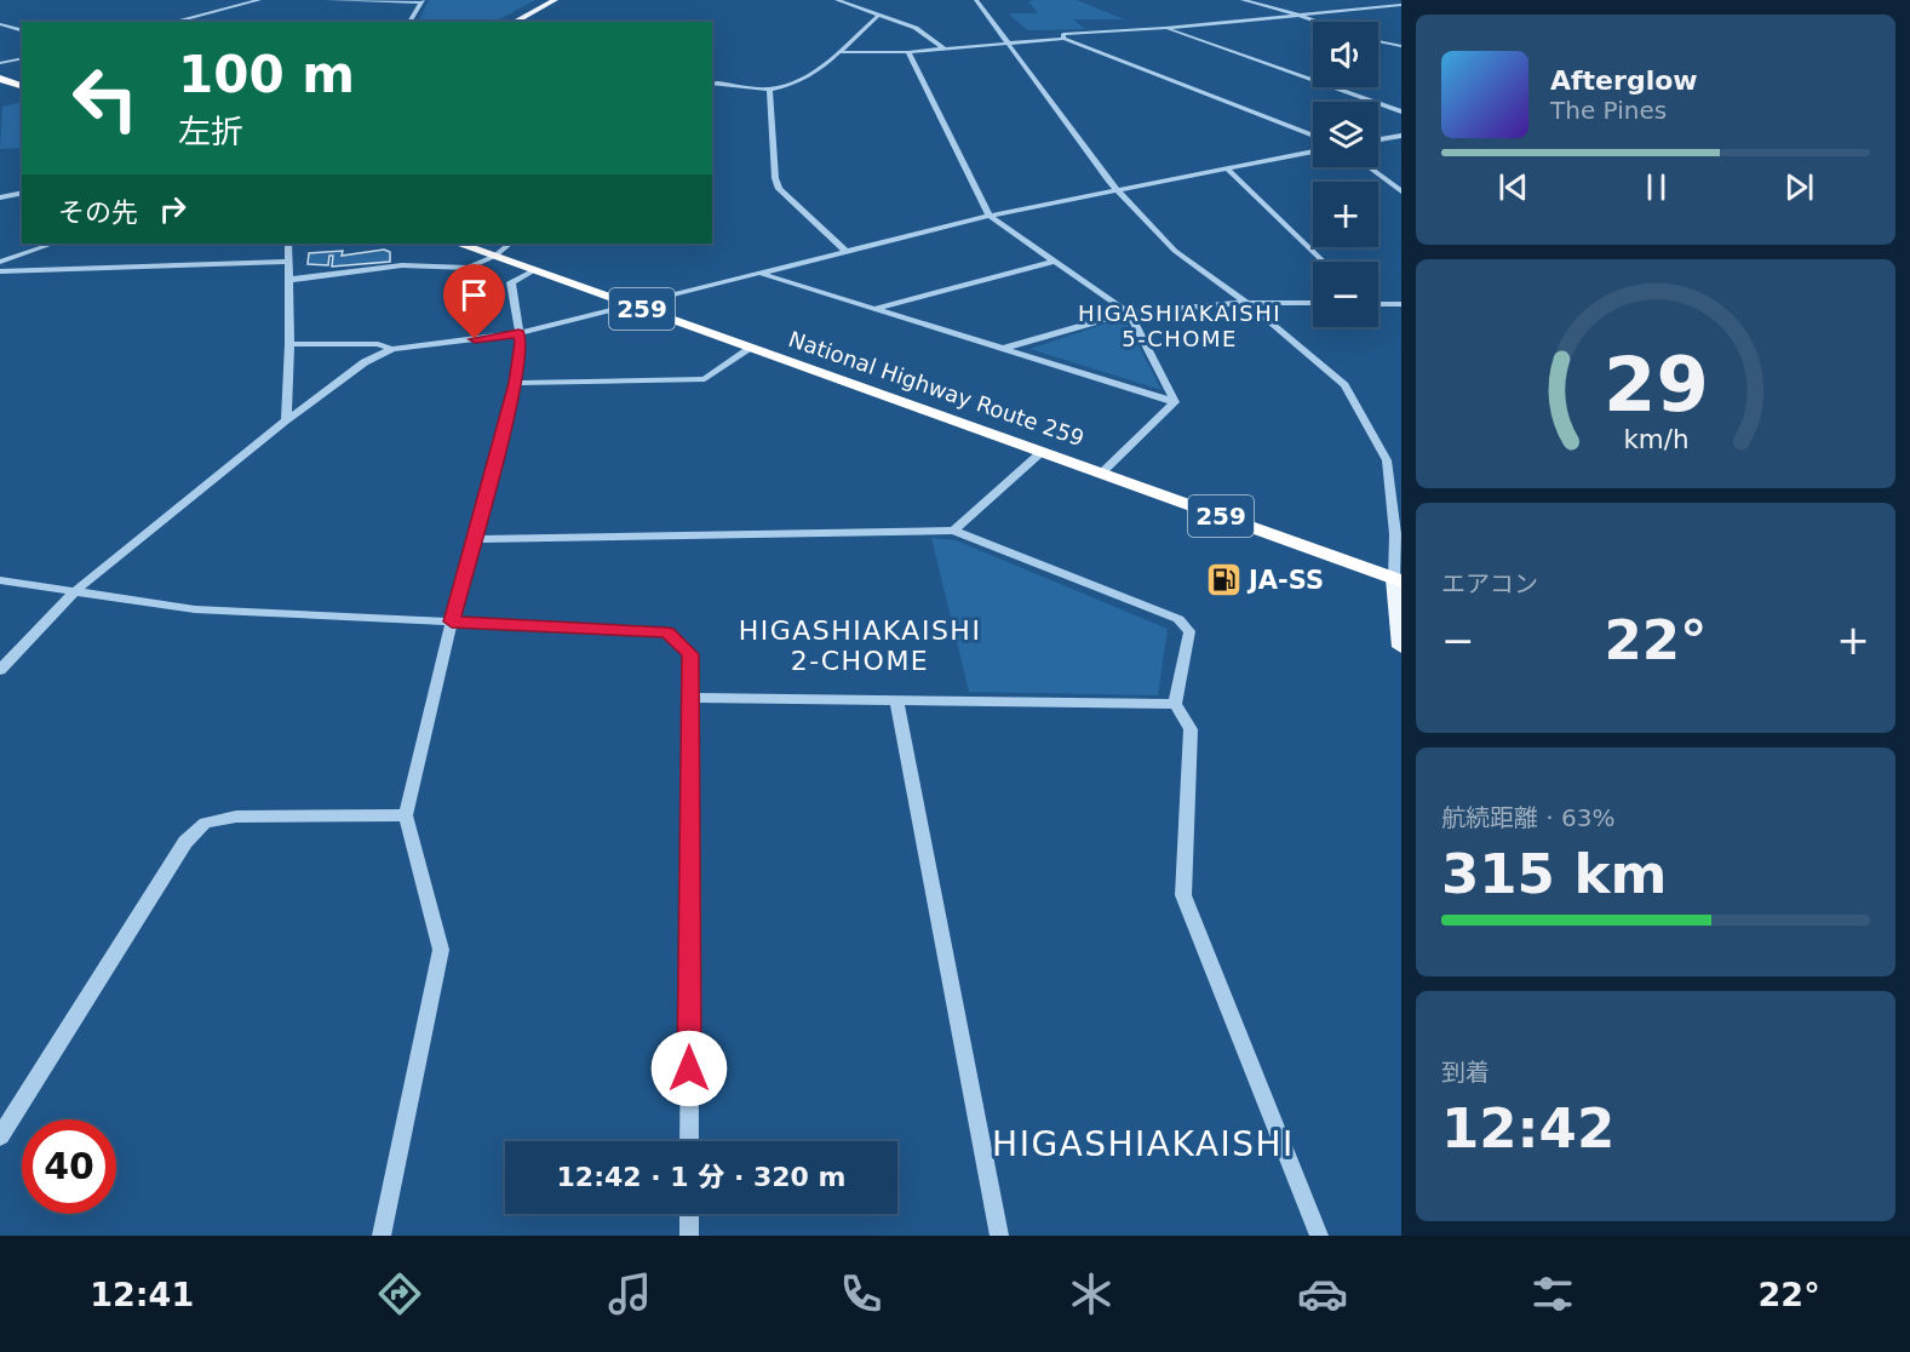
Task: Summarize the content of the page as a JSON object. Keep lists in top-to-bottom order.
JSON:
{
  "streets": {
    "highway": ["259", "National Highway Route 259"]
  },
  "districts": ["HIGASHIAKAISHI 5-CHOME", "HIGASHIAKAISHI 2-CHOME", "HIGASHIAKAISHI"],
  "places": {
    "fuel station": ["JA-SS"]
  },
  "page": {
    "map_buttons": ["+", "−"],
    "turn": ["100 m", "左折"],
    "song": ["Afterglow", "The Pines"],
    "then": "その先",
    "tile": [
      "エアコン",
      ["航続距離 · 63%", "315 km"],
      ["到着", "12:42"]
    ],
    "heat": ["−", "22°", "+"],
    "limit": "40",
    "trip": "12:42 · 1 分 · 320 m",
    "tabs": ["12:41", "22°"],
    "gauge": ["29", "km/h"]
  }
}
